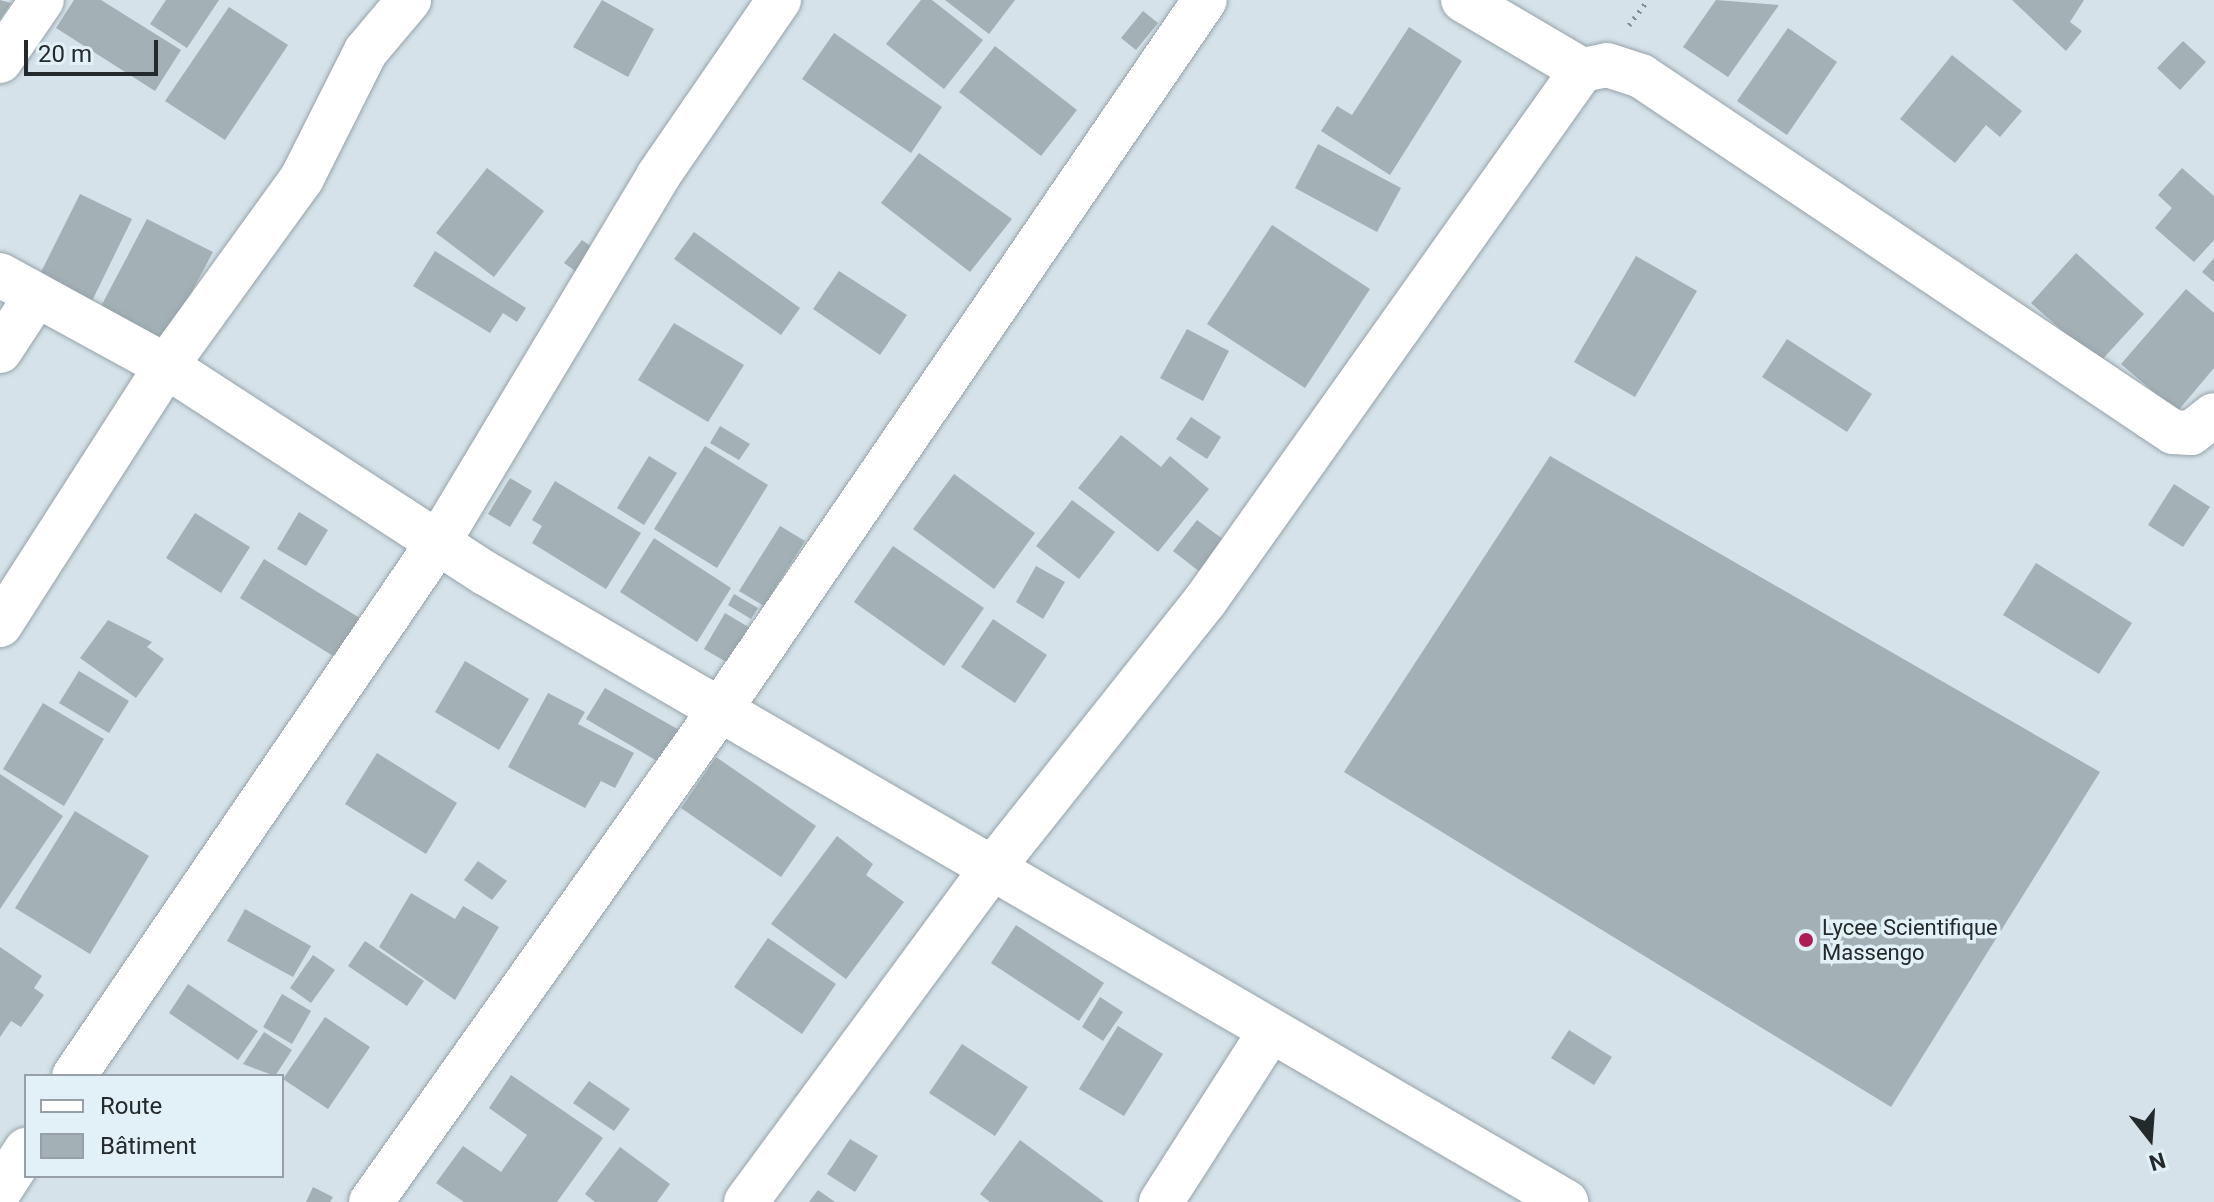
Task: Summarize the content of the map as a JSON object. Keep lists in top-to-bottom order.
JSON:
{
  "places": ["Lycee Scientifique Massengo"],
  "legend": ["Route", "Bâtiment"],
  "scale_bar": "20 m",
  "north": "bottom"
}
